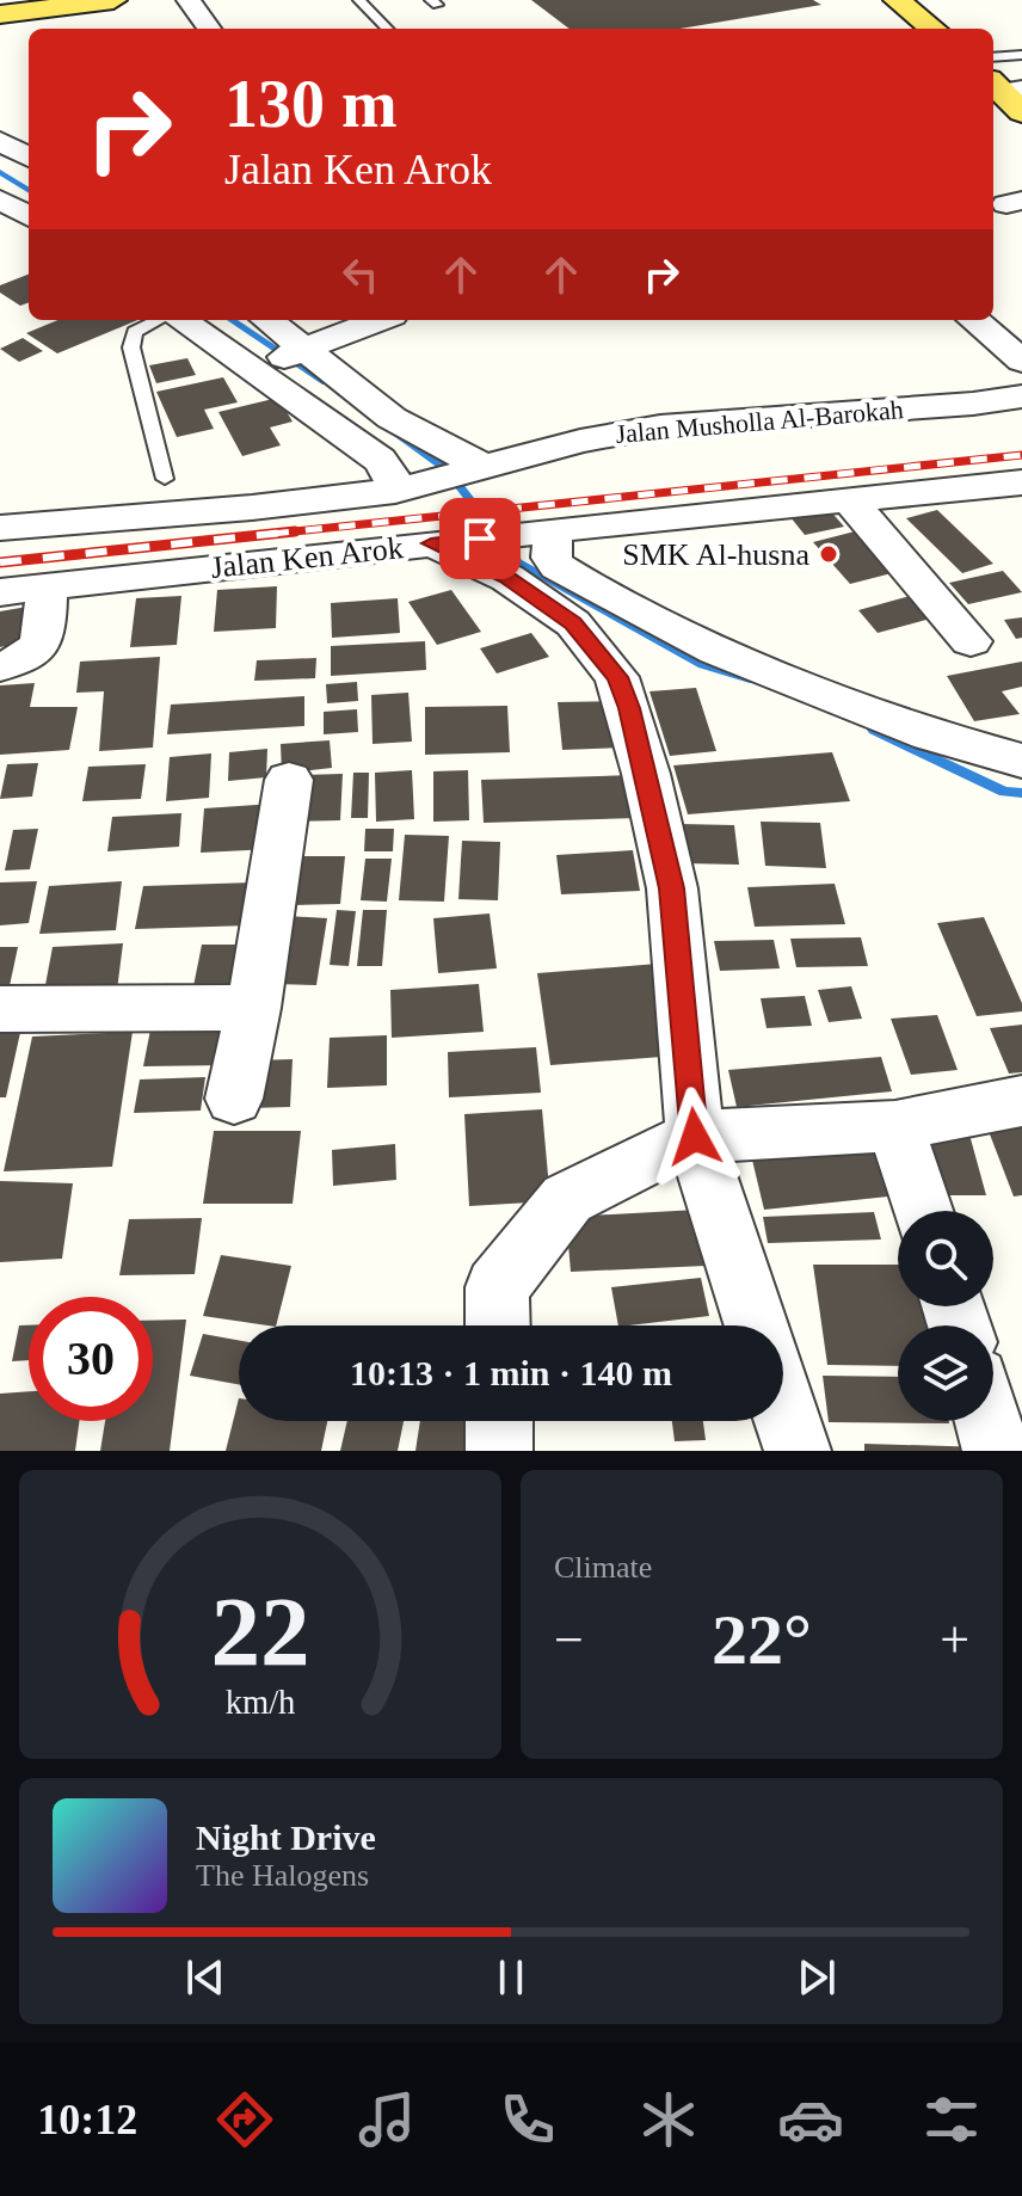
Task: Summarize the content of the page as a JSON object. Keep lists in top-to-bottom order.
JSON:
{
  "streets": {
    "street": ["Jalan Musholla Al-Barokah", "Jalan Ken Arok"]
  },
  "places": ["SMK Al-husna"],
  "page": {
    "turn": ["130 m", "Jalan Ken Arok"],
    "limit": "30",
    "trip": "10:13 · 1 min · 140 m",
    "tile": "Climate",
    "heat": ["−", "22°", "+"],
    "song": ["Night Drive", "The Halogens"],
    "tabs": "10:12",
    "gauge": ["22", "km/h"]
  }
}
